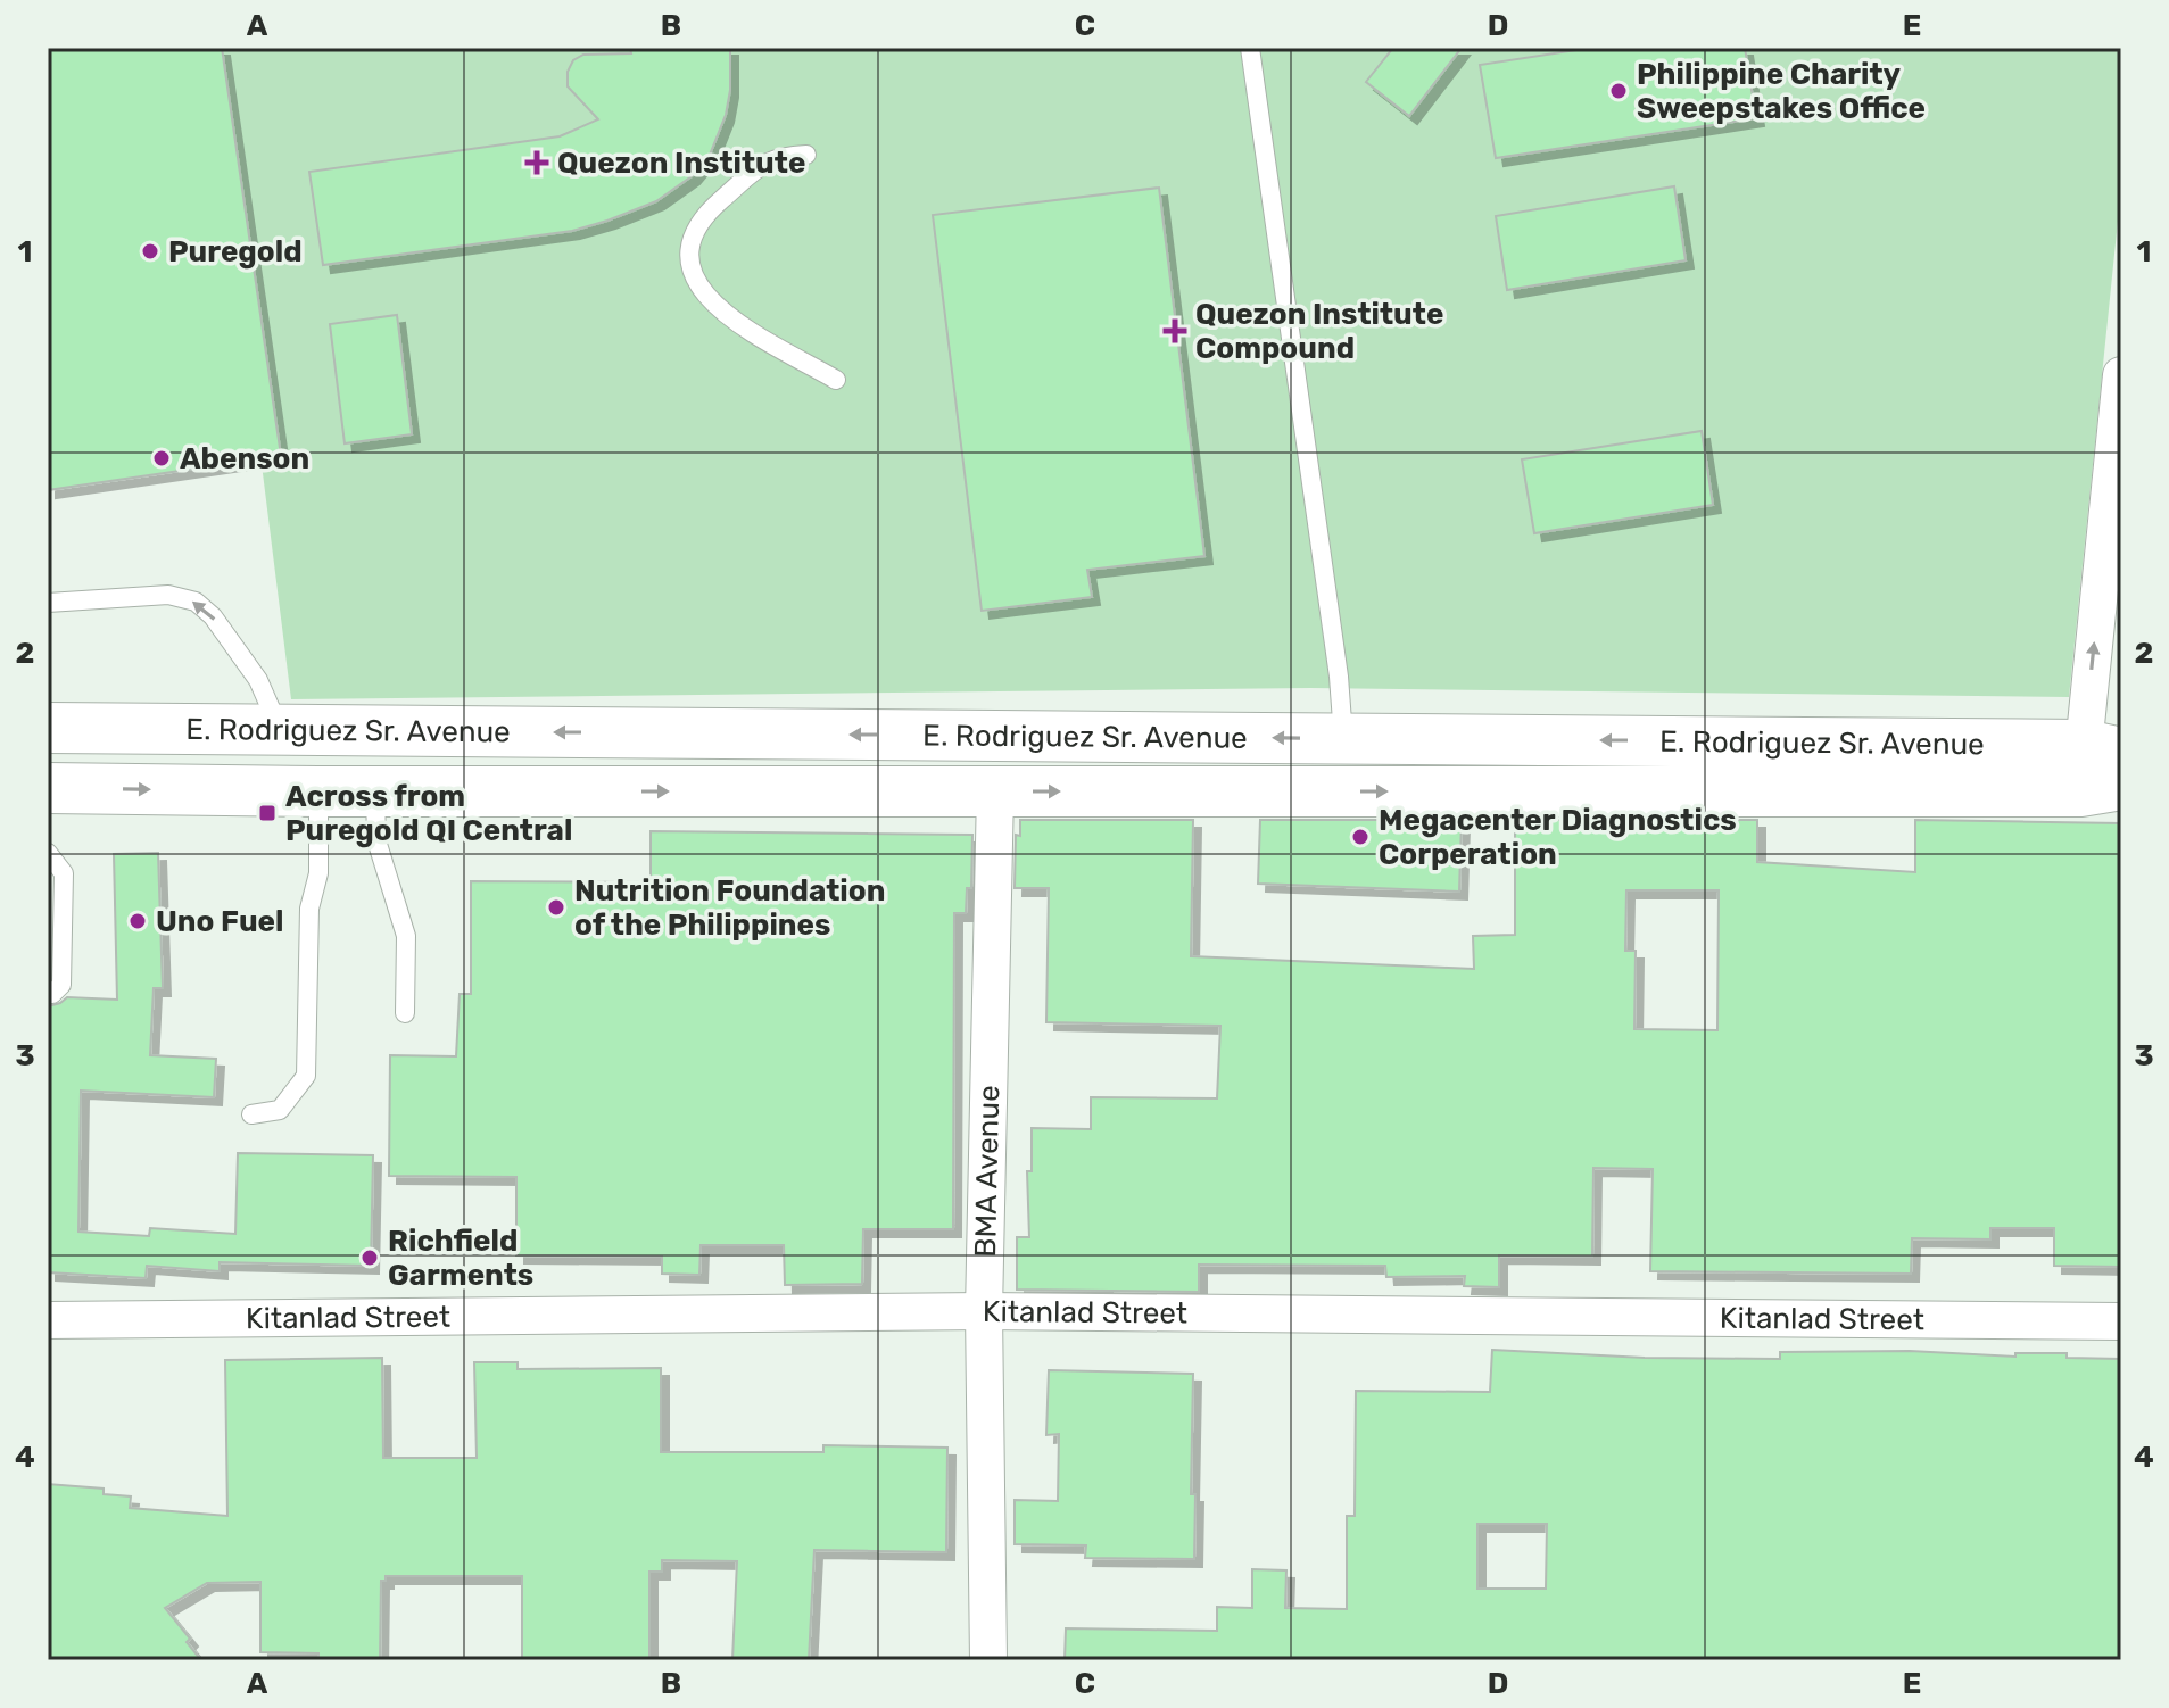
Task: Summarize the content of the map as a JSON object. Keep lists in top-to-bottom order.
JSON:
{
  "streets": {
    "main road": ["E. Rodriguez Sr. Avenue"],
    "street": ["BMA Avenue", "Kitanlad Street"]
  },
  "crossings": [
    ["E. Rodriguez Sr. Avenue", "BMA Avenue"],
    ["BMA Avenue", "Kitanlad Street"]
  ],
  "places": {
    "other": [
      "Philippine Charity Sweepstakes Office",
      "Puregold",
      "Abenson",
      "Megacenter Diagnostics Corperation",
      "Nutrition Foundation of the Philippines",
      "Uno Fuel",
      "Richfield Garments"
    ],
    "health": ["Quezon Institute", "Quezon Institute Compound"],
    "transit": ["Across from Puregold QI Central"]
  },
  "grid": {
    "columns": [
      "A",
      "B",
      "C",
      "D",
      "E"
    ],
    "rows": [
      "1",
      "2",
      "3",
      "4"
    ]
  }
}
